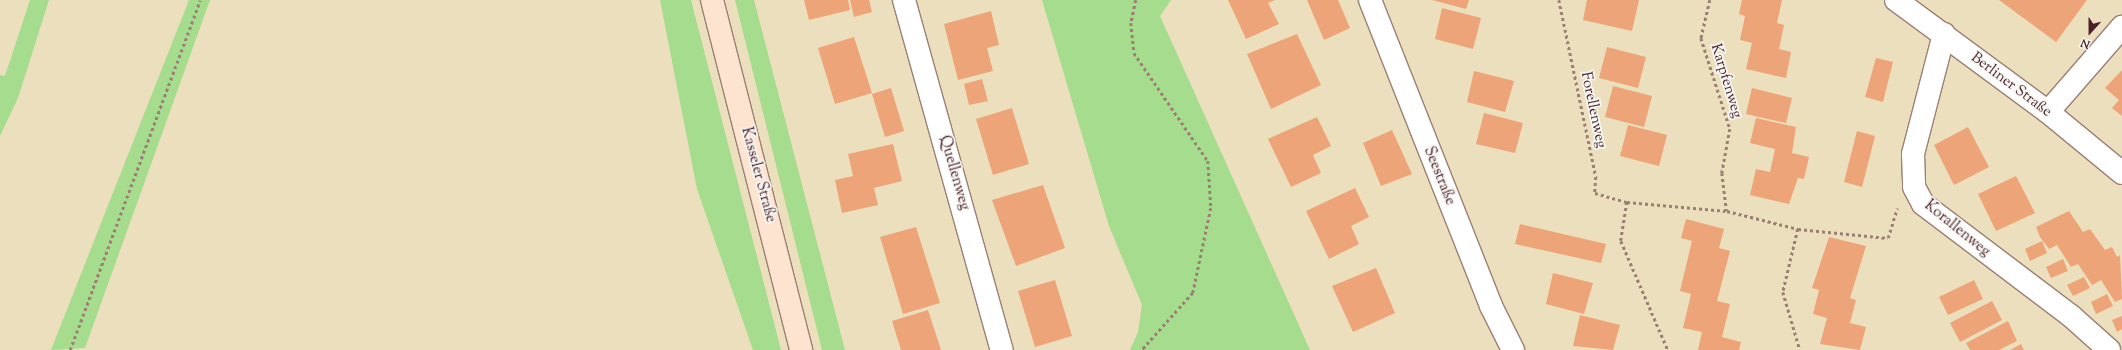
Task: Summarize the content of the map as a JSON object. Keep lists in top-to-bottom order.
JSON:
{
  "streets": {
    "main road": ["Kasseler Straße"],
    "street": [
      "Berliner Straße",
      "Quellenweg",
      "Seestraße",
      "Korallenweg"
    ],
    "path": ["Karpfenweg", "Forellenweg"]
  },
  "crossings": [
    ["Karpfenweg", "Forellenweg"],
    ["Berliner Straße", "Korallenweg"]
  ],
  "north": "bottom"
}
